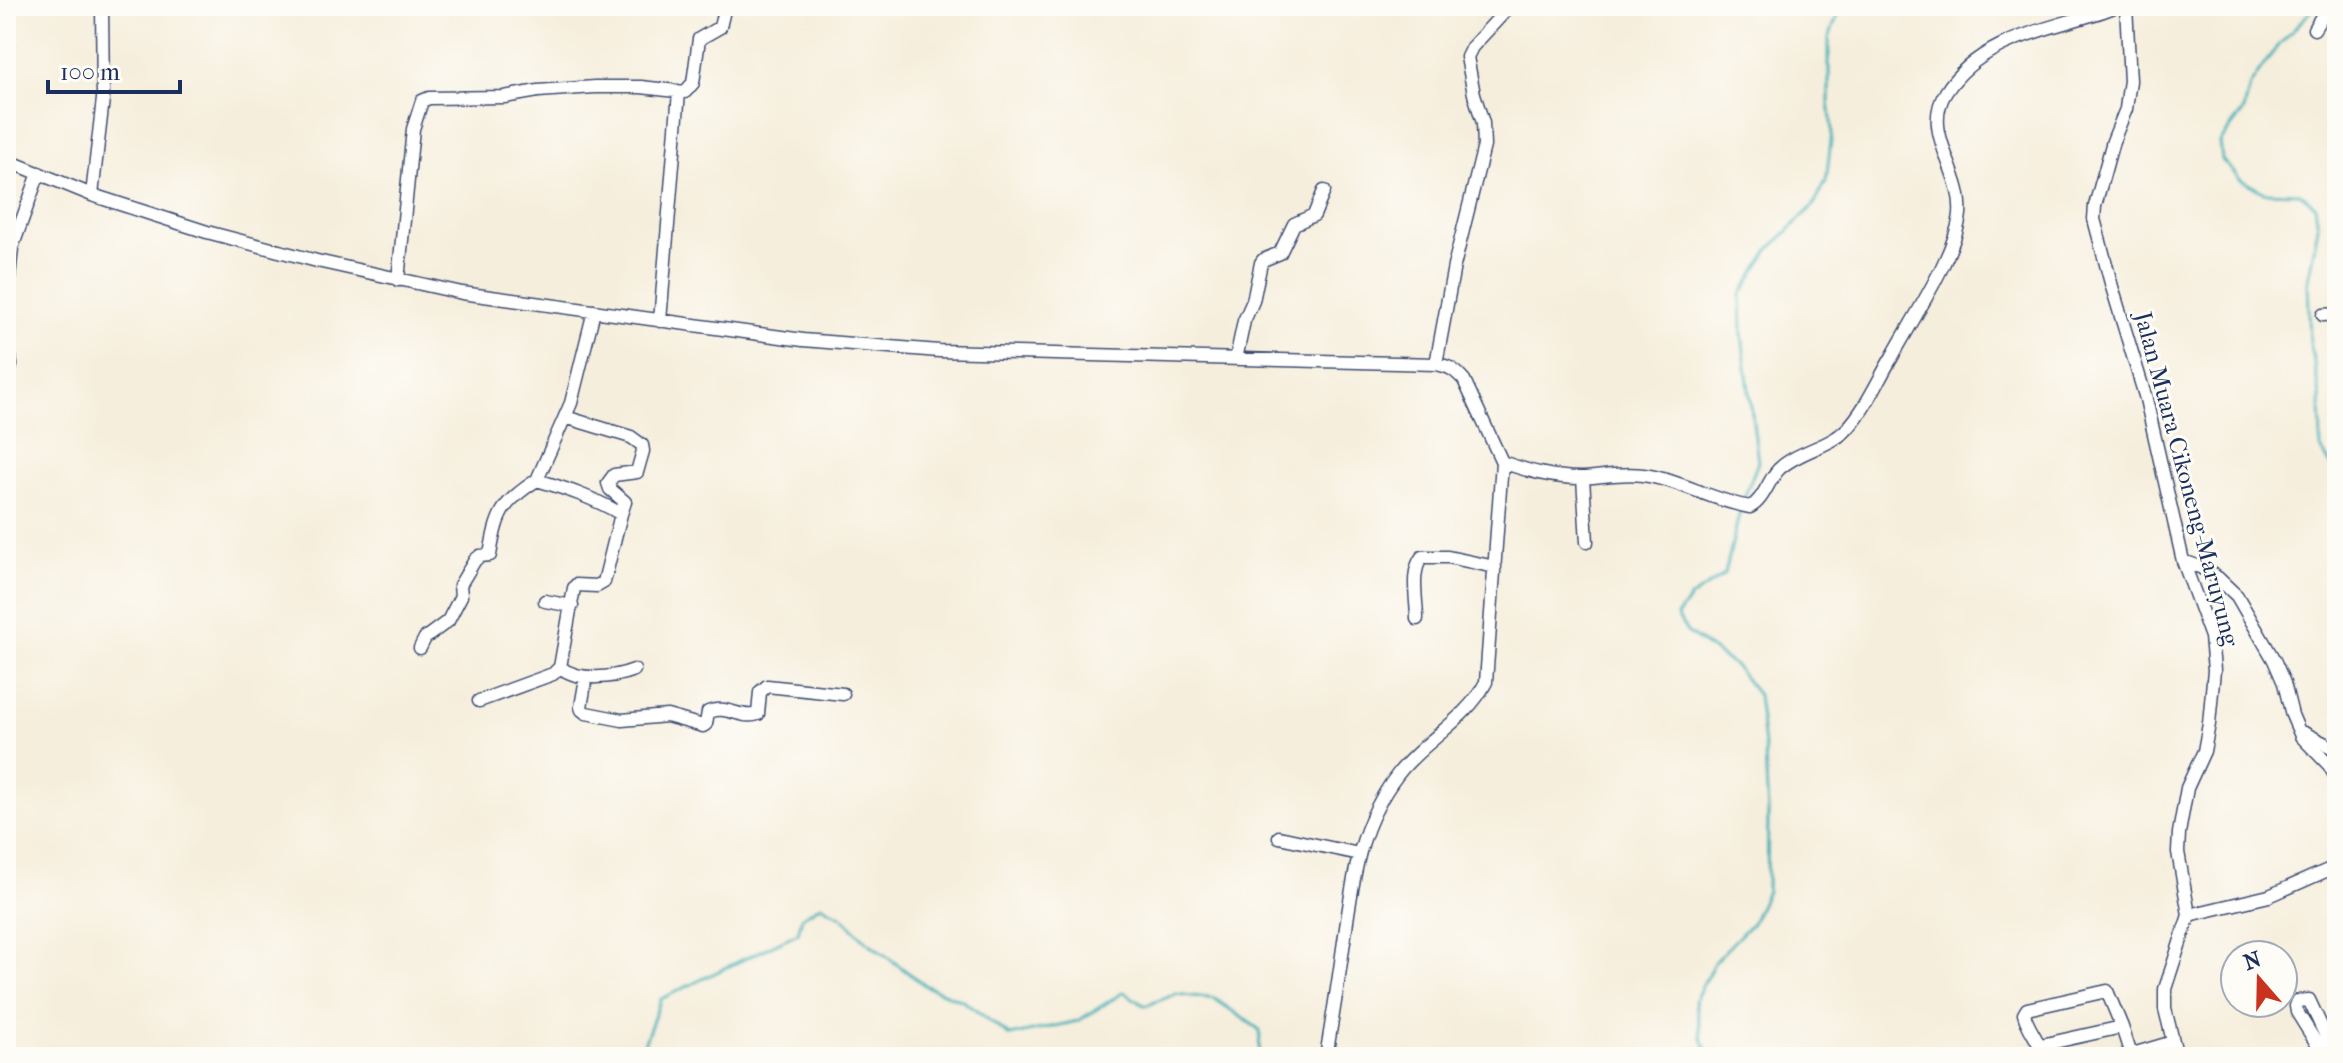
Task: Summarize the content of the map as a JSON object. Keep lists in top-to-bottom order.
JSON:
{
  "streets": {
    "street": ["Jalan Muara Cikoneng-Maruyung"]
  },
  "scale_bar": "100 m",
  "north": "top"
}
